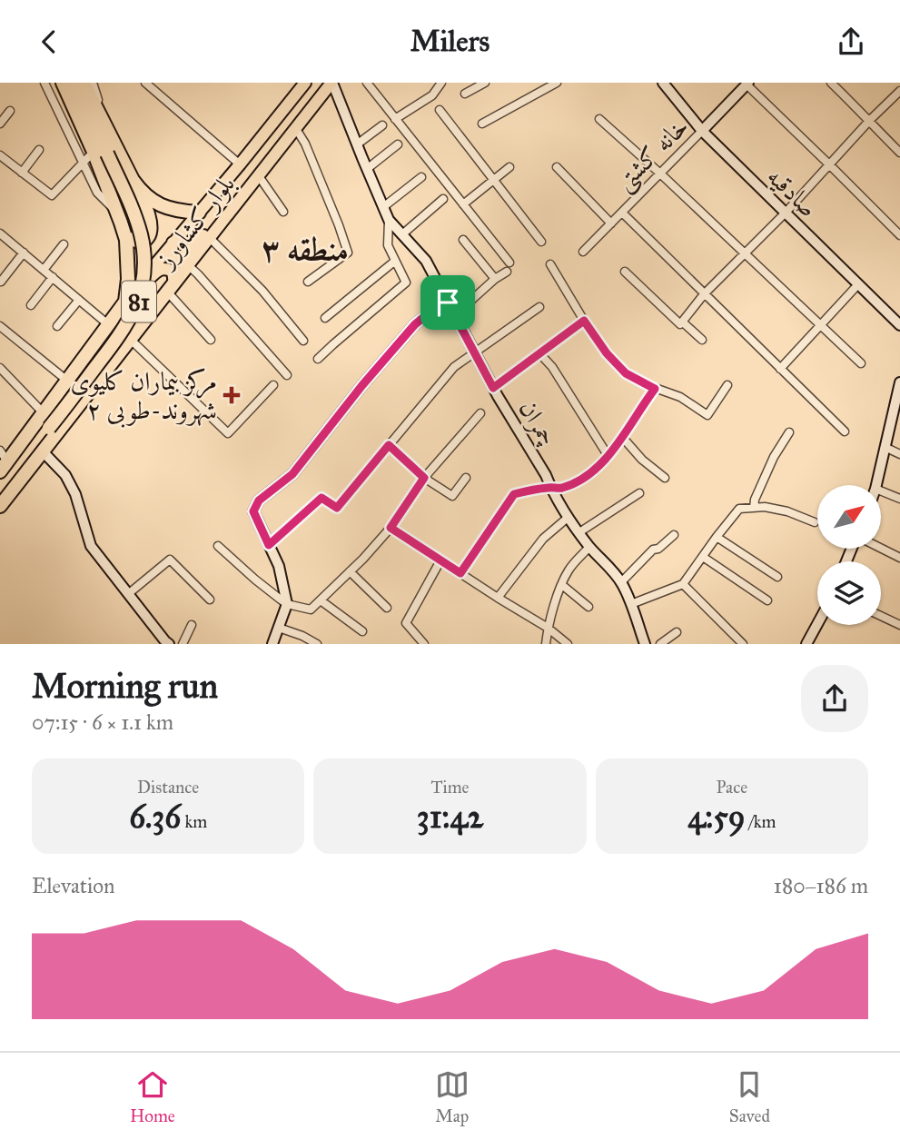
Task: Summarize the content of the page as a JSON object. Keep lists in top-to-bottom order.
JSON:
{
  "streets": {
    "highway": ["بلوار کشاورز", "81"],
    "street": ["خانه کشتی", "صادقیه", "چمران"]
  },
  "crossings": [
    ["خانه کشتی", "صادقیه"],
    ["بلوار کشاورز", "81"],
    ["بلوار کشاورز", "چمران"]
  ],
  "districts": ["منطقه ۳"],
  "places": {
    "health": ["مرکز بیماران کلیوی شهروند-طوبی ۲"]
  },
  "north": "top right",
  "page": {
    "header": "Milers",
    "heading": ["Morning run", "07:15 · 6 × 1.1 km"],
    "stats": [
      ["Distance", "6.36 km"],
      ["Time", "31:42"],
      ["Pace", "4:59 /km"]
    ],
    "chart": ["Elevation", "180–186 m"],
    "tabs": ["Home", "Map", "Saved"]
  }
}
